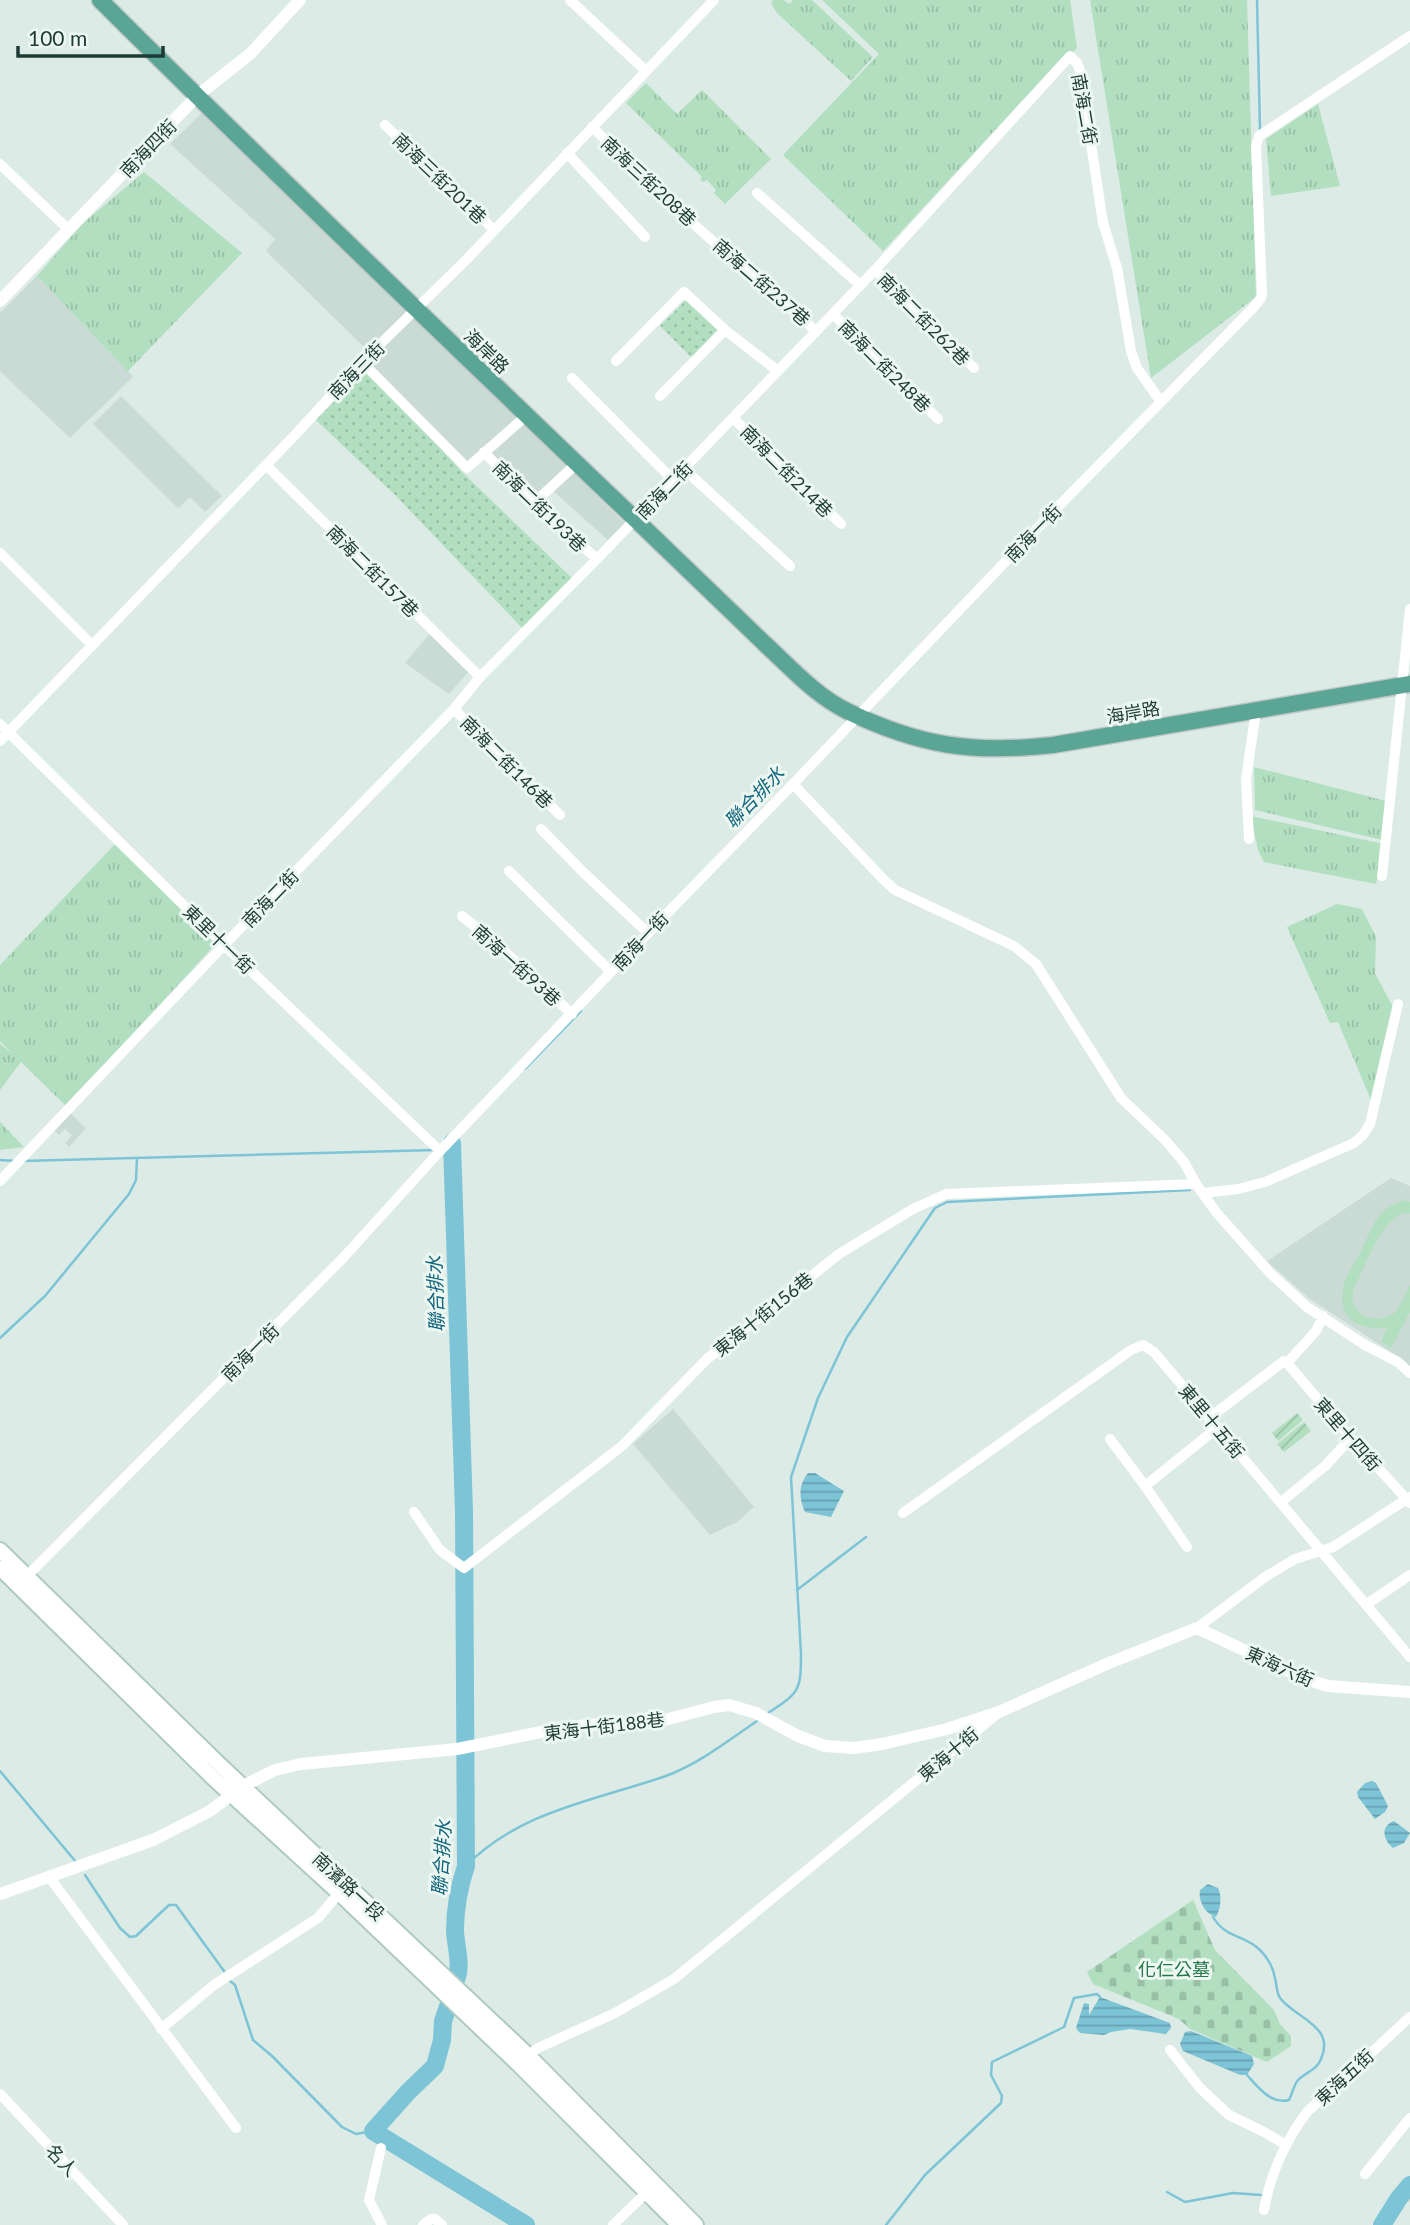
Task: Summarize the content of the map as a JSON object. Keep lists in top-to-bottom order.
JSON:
{
  "streets": {
    "main road": ["海岸路", "南濱路一段"],
    "street": [
      "南海二街",
      "南海四街",
      "南海三街201巷",
      "南海三街208巷",
      "南海二街237巷",
      "南海二街262巷",
      "南海二街248巷",
      "南海三街",
      "南海二街214巷",
      "南海二街193巷",
      "南海一街",
      "南海二街157巷",
      "南海二街146巷",
      "東里十一街",
      "南海一街93巷",
      "東海十街156巷",
      "東里十五街",
      "東里十四街",
      "東海六街",
      "東海十街188巷",
      "東海十街",
      "東海五街",
      "名人"
    ]
  },
  "crossings": [
    ["南海二街", "南海二街237巷"],
    ["南海二街", "南海二街262巷"],
    ["南海二街", "海岸路"],
    ["南海二街", "南海二街248巷"],
    ["南海二街", "南海二街214巷"],
    ["南海二街", "南海二街193巷"],
    ["南海二街", "南海一街"],
    ["南海二街", "南海二街157巷"],
    ["南海二街", "南海二街146巷"],
    ["南海二街", "東里十一街"],
    ["南海四街", "海岸路"],
    ["南海三街201巷", "南海三街"],
    ["南海三街208巷", "南海二街237巷"],
    ["南海三街208巷", "南海三街"],
    ["海岸路", "南海三街"],
    ["海岸路", "南海一街"],
    ["南海三街", "南海二街157巷"],
    ["南海三街", "東里十一街"],
    ["南海一街", "東里十一街"],
    ["南海一街", "南海一街93巷"],
    ["南海一街", "南濱路一段"],
    ["東里十五街", "東海十街"],
    ["東里十四街", "東海十街"],
    ["東海六街", "東海十街"],
    ["東海十街188巷", "東海十街"],
    ["東海十街188巷", "南濱路一段"],
    ["東海十街", "南濱路一段"]
  ],
  "water": ["聯合排水"],
  "parks": ["化仁公墓"],
  "scale_bar": "100 m"
}
